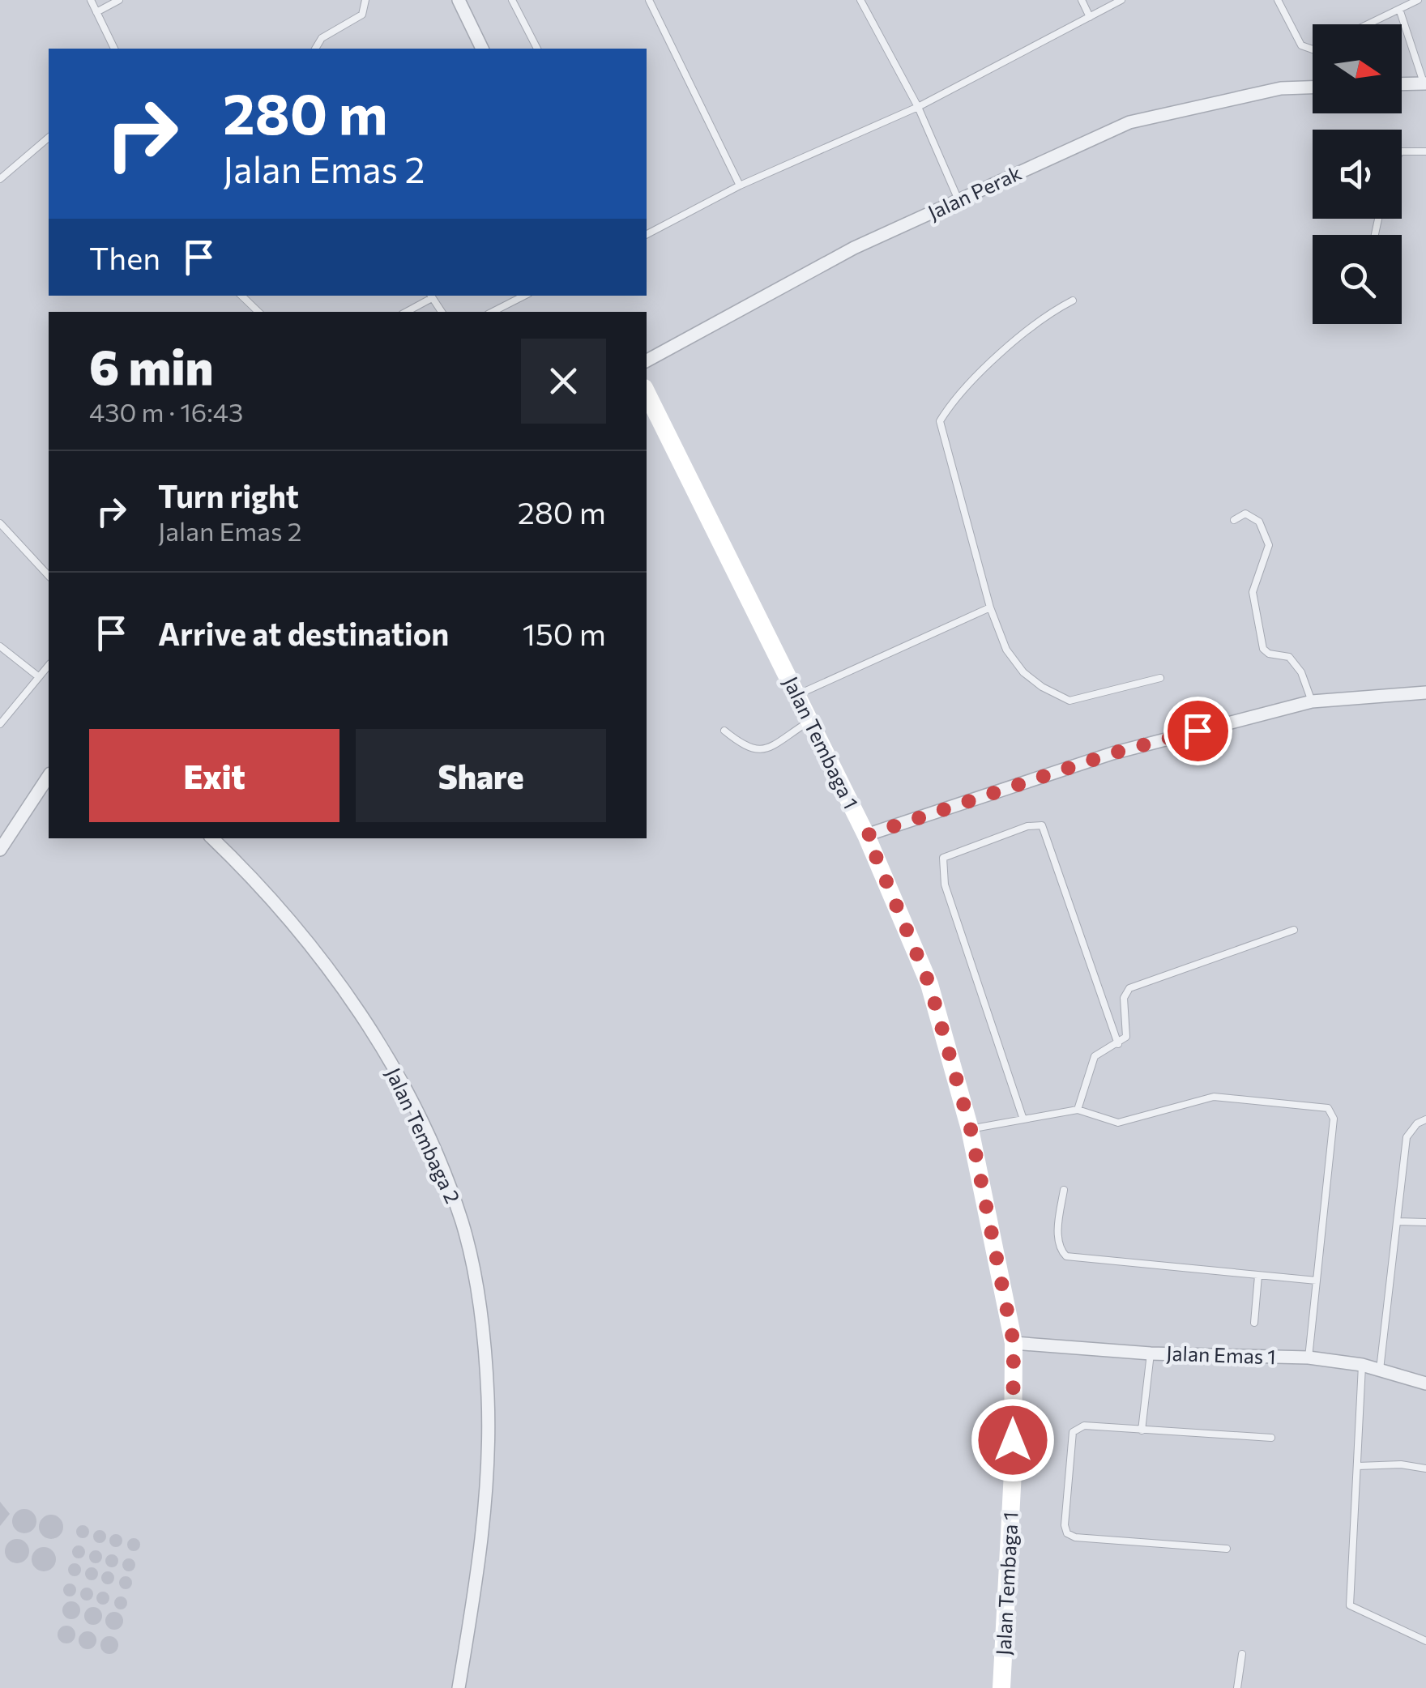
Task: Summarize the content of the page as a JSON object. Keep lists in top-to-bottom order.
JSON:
{
  "streets": {
    "street": [
      "Jalan Perak",
      "Jalan Tembaga 1",
      "Jalan Tembaga 2",
      "Jalan Emas 1"
    ]
  },
  "crossings": [
    ["Jalan Tembaga 1", "Jalan Emas 1"]
  ],
  "north": "right",
  "page": {
    "turn": ["280 m", "Jalan Emas 2"],
    "then": "Then",
    "heading": ["6 min", "430 m · 16:43"],
    "list": [
      {
        "name": "Turn right",
        "note": "Jalan Emas 2",
        "value": "280 m"
      },
      {
        "name": "Arrive at destination",
        "value": "150 m"
      }
    ],
    "buttons": ["Exit", "Share"]
  }
}
